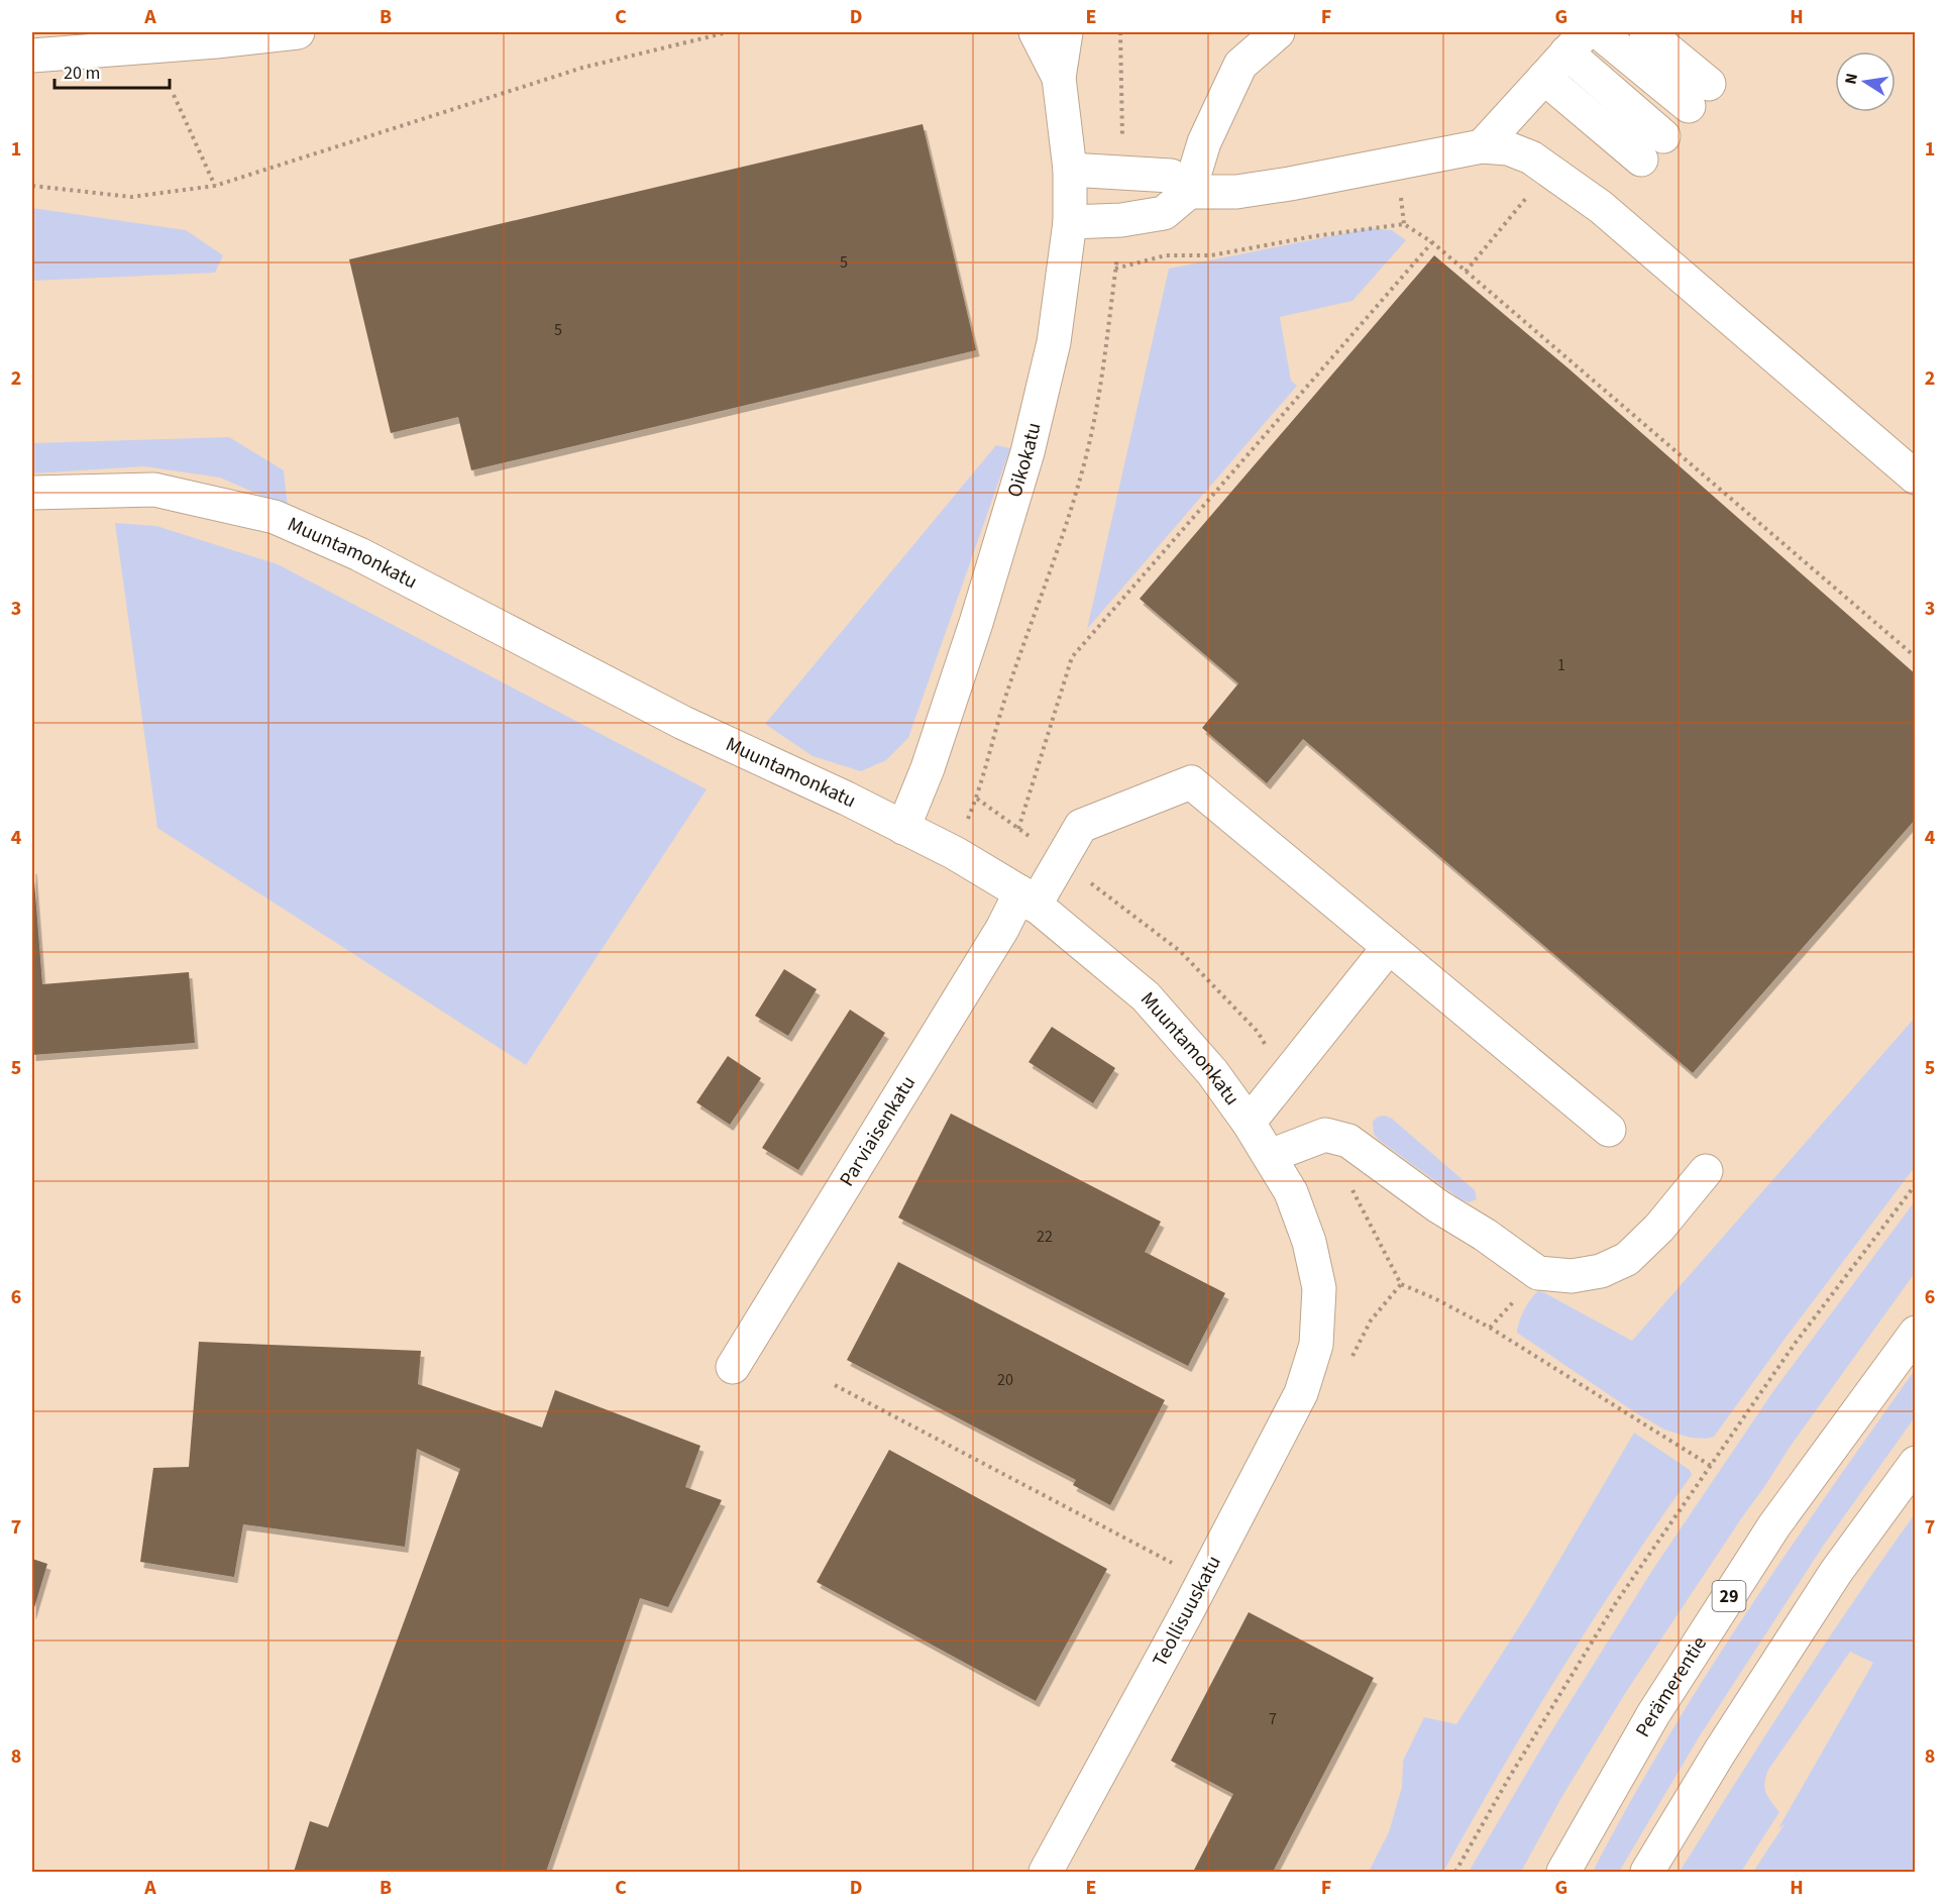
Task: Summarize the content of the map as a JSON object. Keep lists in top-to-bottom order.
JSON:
{
  "streets": {
    "main road": [
      "Oikokatu",
      "Muuntamonkatu",
      "Parviaisenkatu",
      "29",
      "Teollisuuskatu",
      "Perämerentie"
    ]
  },
  "crossings": [
    ["Oikokatu", "Muuntamonkatu"],
    ["Muuntamonkatu", "Parviaisenkatu"],
    ["Muuntamonkatu", "Teollisuuskatu"]
  ],
  "house_numbers": [
    "5",
    "5",
    "1",
    "22",
    "20",
    "7"
  ],
  "scale_bar": "20 m",
  "north": "left",
  "grid": {
    "columns": [
      "A",
      "B",
      "C",
      "D",
      "E",
      "F",
      "G",
      "H"
    ],
    "rows": [
      "1",
      "2",
      "3",
      "4",
      "5",
      "6",
      "7",
      "8"
    ]
  }
}
